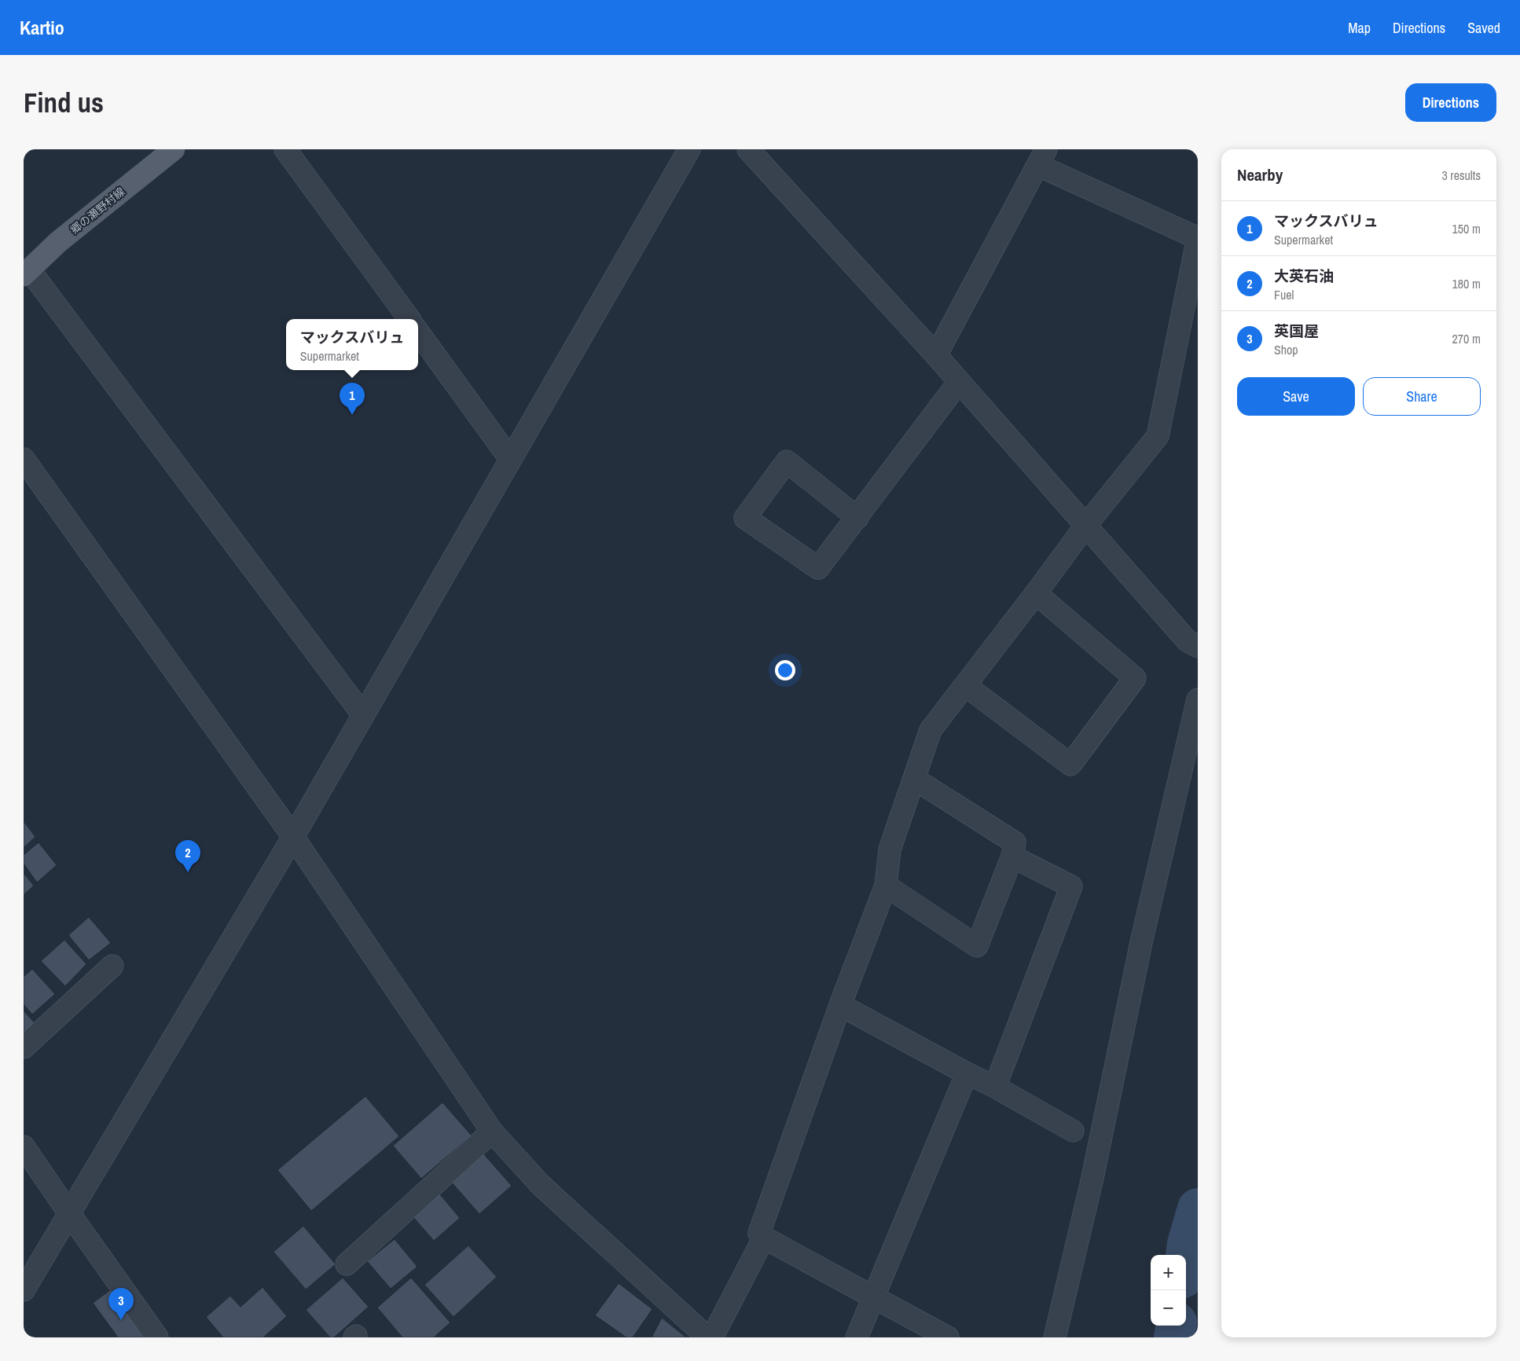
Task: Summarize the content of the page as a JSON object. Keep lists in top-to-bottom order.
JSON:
{
  "streets": {
    "main road": ["郷の瀬野村線"]
  },
  "page": {
    "header": "Kartio",
    "nav": ["Map", "Directions", "Saved"],
    "buttons": [
      "Directions",
      ["Save", "Share"]
    ],
    "title": "Find us",
    "heading": ["Nearby", "3 results"],
    "list": [
      {
        "mark": "1",
        "name": "マックスバリュ",
        "note": "Supermarket",
        "value": "150 m"
      },
      {
        "mark": "2",
        "name": "大英石油",
        "note": "Fuel",
        "value": "180 m"
      },
      {
        "mark": "3",
        "name": "英国屋",
        "note": "Shop",
        "value": "270 m"
      }
    ],
    "popup": ["マックスバリュ", "Supermarket"],
    "pins": ["1", "2", "3"],
    "map_buttons": ["+", "−"]
  }
}
